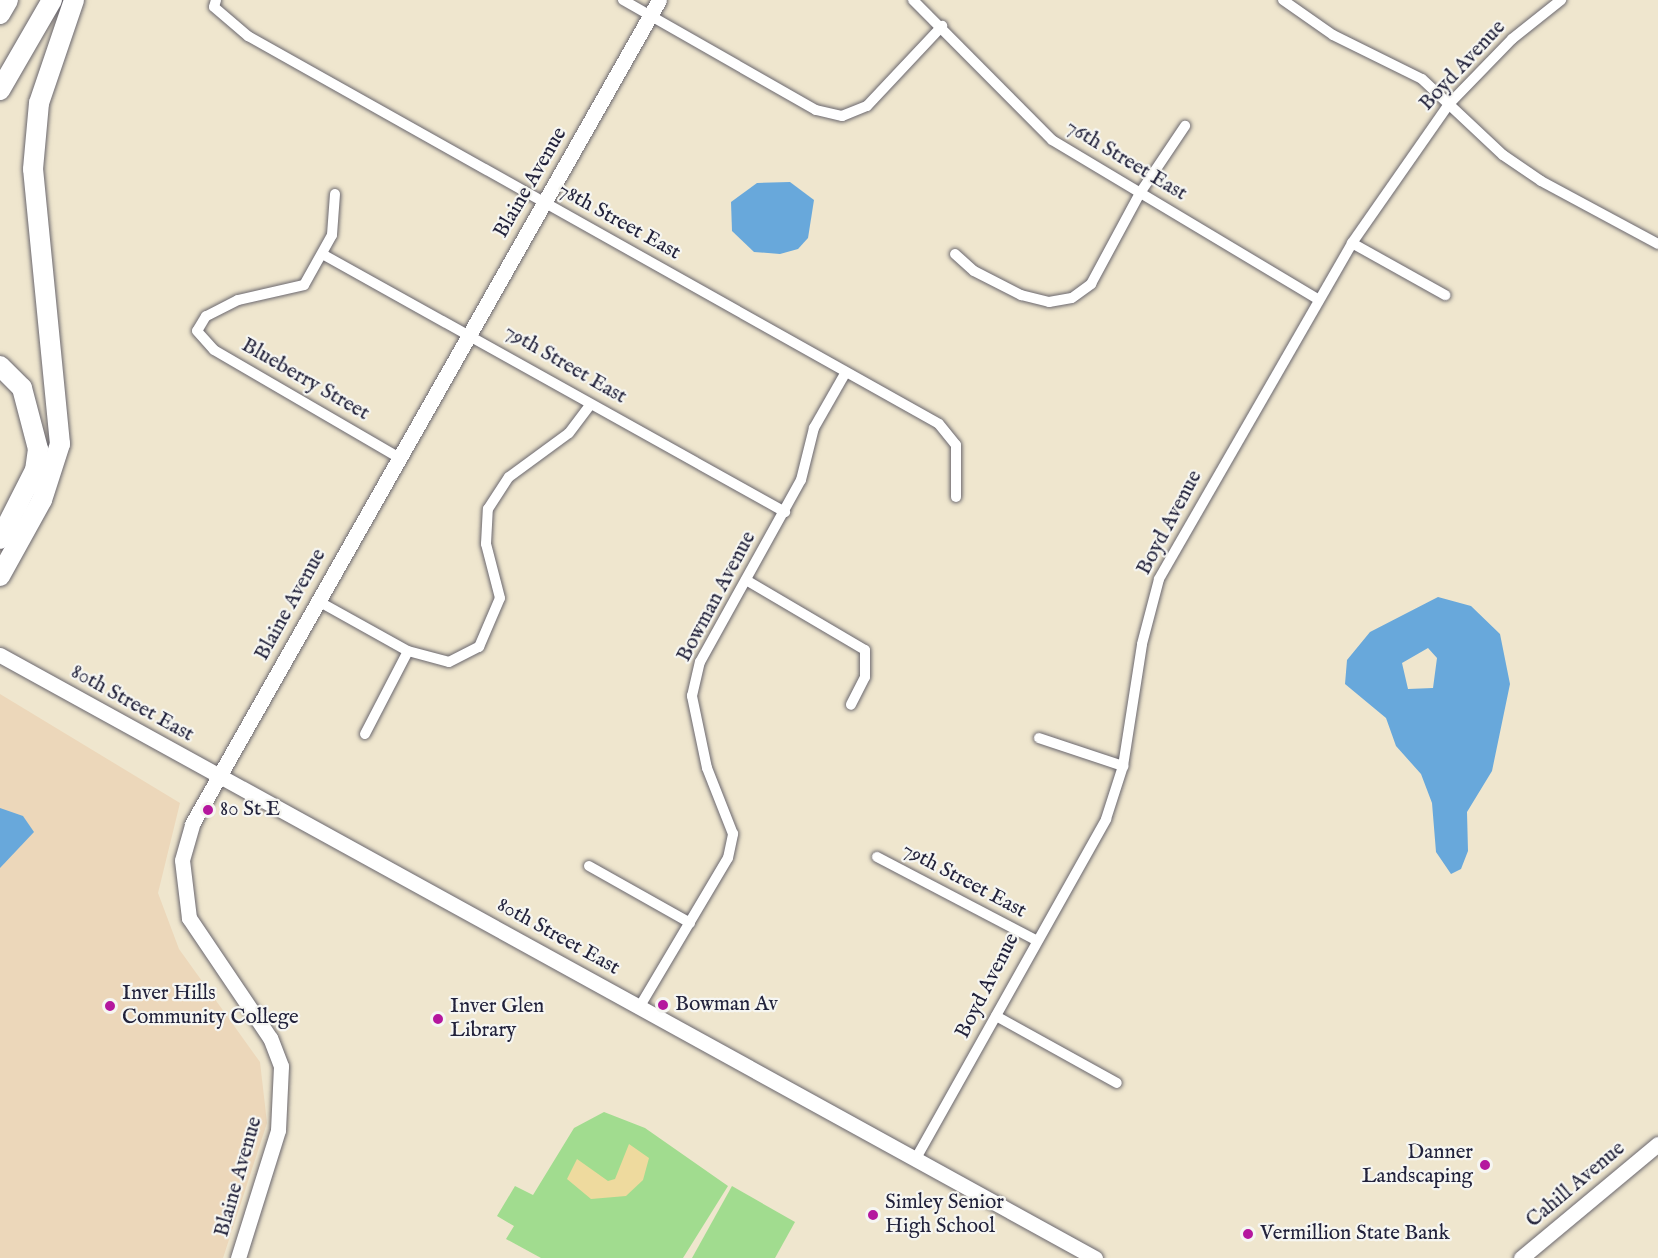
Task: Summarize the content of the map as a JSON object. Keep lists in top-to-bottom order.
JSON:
{
  "streets": {
    "street": [
      "Boyd Avenue",
      "76th Street East",
      "Blaine Avenue",
      "78th Street East",
      "79th Street East",
      "Blueberry Street",
      "Bowman Avenue",
      "80th Street East",
      "Cahill Avenue"
    ]
  },
  "crossings": [
    ["Boyd Avenue", "76th Street East"],
    ["Boyd Avenue", "79th Street East"],
    ["Boyd Avenue", "80th Street East"],
    ["Blaine Avenue", "78th Street East"],
    ["Blaine Avenue", "79th Street East"],
    ["Blaine Avenue", "Blueberry Street"],
    ["Blaine Avenue", "80th Street East"],
    ["78th Street East", "Bowman Avenue"],
    ["79th Street East", "Blueberry Street"],
    ["79th Street East", "Bowman Avenue"],
    ["Bowman Avenue", "80th Street East"]
  ],
  "places": [
    "80 St E",
    "Bowman Av",
    "Inver Hills Community College",
    "Inver Glen Library",
    "Danner Landscaping",
    "Simley Senior High School",
    "Vermillion State Bank"
  ]
}
